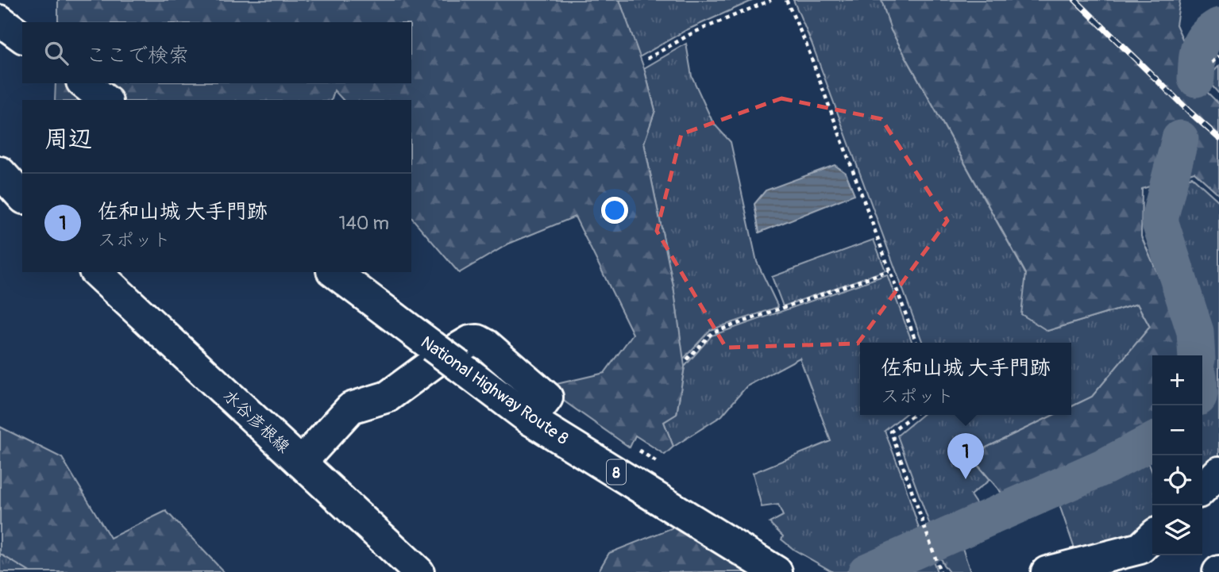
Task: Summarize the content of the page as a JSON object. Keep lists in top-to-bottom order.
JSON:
{
  "streets": {
    "main road": ["National Highway Route 8", "水谷彦根線", "8"]
  },
  "page": {
    "search": "ここで検索",
    "heading": "周辺",
    "list": [
      {
        "mark": "1",
        "name": "佐和山城 大手門跡",
        "note": "スポット",
        "value": "140 m"
      }
    ],
    "popup": ["佐和山城 大手門跡", "スポット"],
    "map_buttons": ["+", "−"],
    "pins": "1"
  }
}
